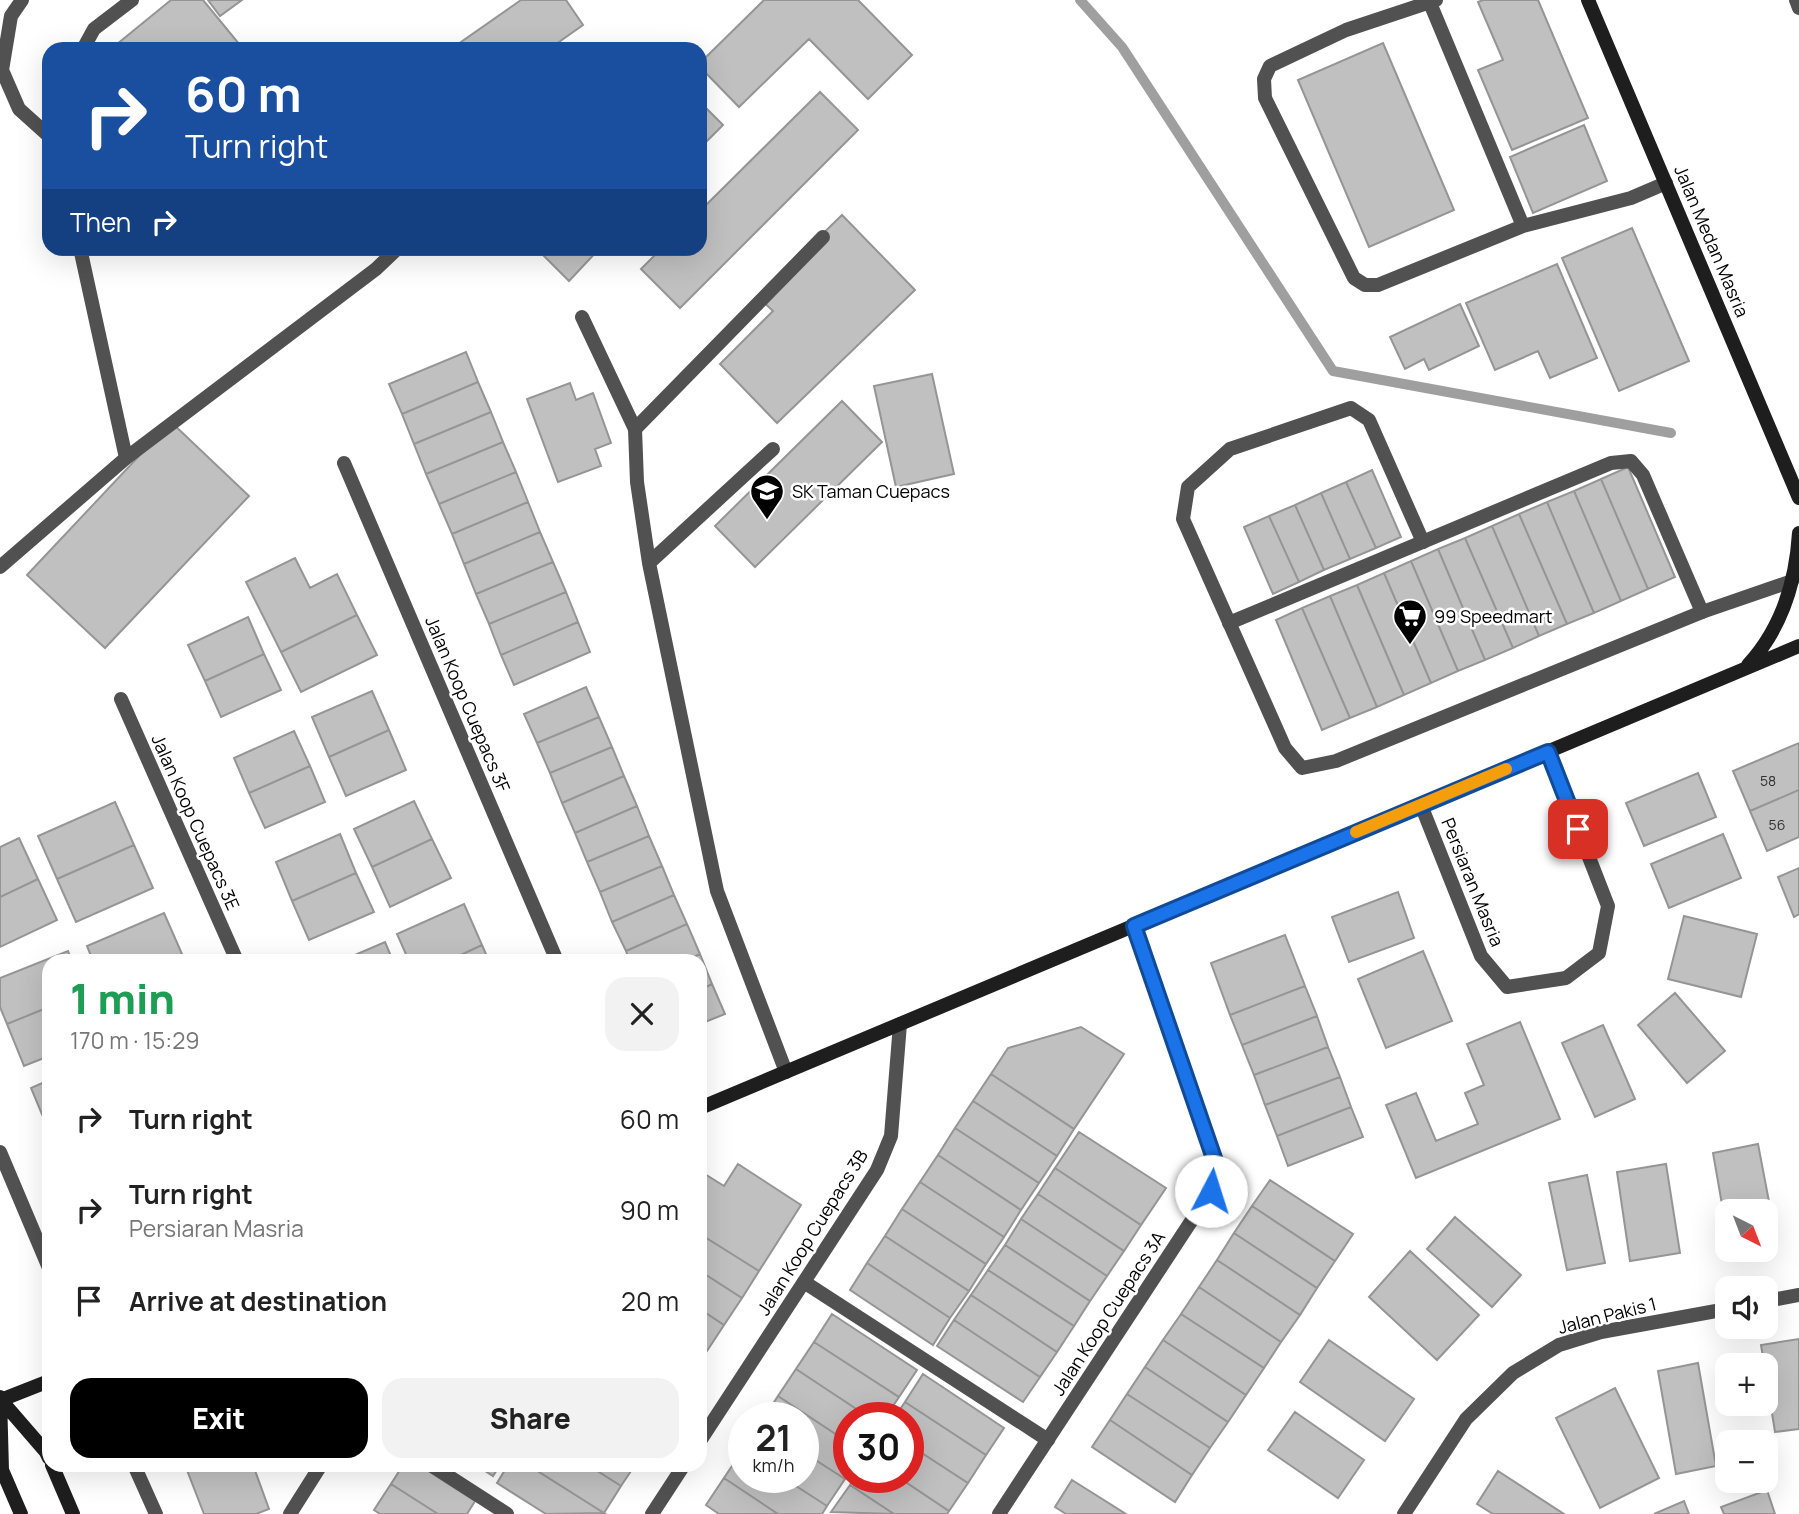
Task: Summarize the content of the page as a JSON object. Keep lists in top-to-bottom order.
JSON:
{
  "streets": {
    "street": [
      "Jalan Medan Masria",
      "Jalan Koop Cuepacs 3F",
      "Jalan Koop Cuepacs 3E",
      "Persiaran Masria",
      "Jalan Koop Cuepacs 3B",
      "Jalan Koop Cuepacs 3A",
      "Jalan Pakis 1"
    ]
  },
  "places": {
    "school or university": ["SK Taman Cuepacs"],
    "supermarket": ["99 Speedmart"]
  },
  "house_numbers": ["58", "56"],
  "north": "bottom right",
  "page": {
    "turn": ["60 m", "Turn right"],
    "then": "Then",
    "heading": ["1 min", "170 m · 15:29"],
    "list": [
      {
        "name": "Turn right",
        "value": "60 m"
      },
      {
        "name": "Turn right",
        "note": "Persiaran Masria",
        "value": "90 m"
      },
      {
        "name": "Arrive at destination",
        "value": "20 m"
      }
    ],
    "map_buttons": ["+", "−"],
    "buttons": ["Exit", "Share"],
    "speed": "21 km/h",
    "limit": "30"
  }
}
